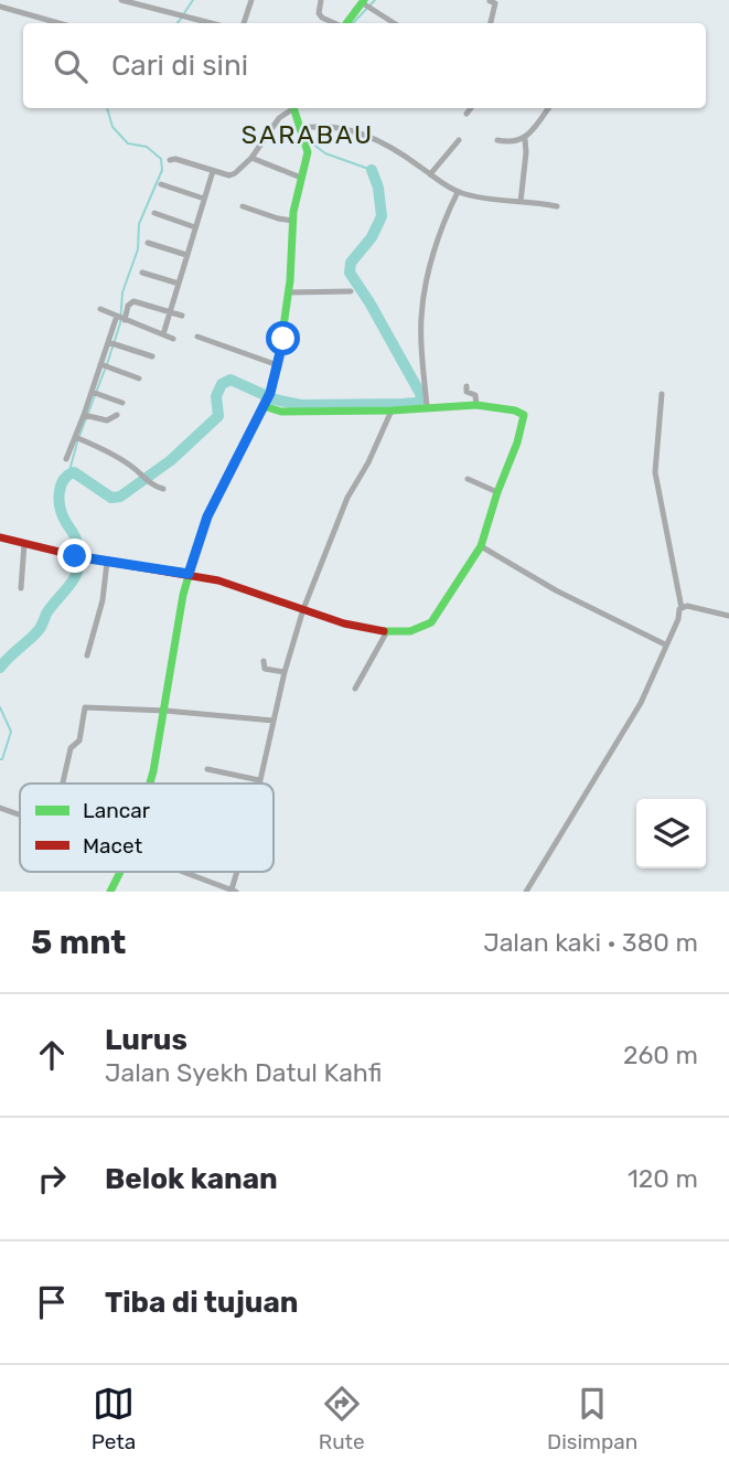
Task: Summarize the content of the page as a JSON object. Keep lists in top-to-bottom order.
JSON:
{
  "districts": ["SARABAU"],
  "legend": ["Lancar", "Macet"],
  "page": {
    "search": "Cari di sini",
    "heading": ["5 mnt", "Jalan kaki · 380 m"],
    "list": [
      ["Lurus", "Jalan Syekh Datul Kahfi", "260 m"],
      ["Belok kanan", "120 m"],
      "Tiba di tujuan"
    ],
    "nav": ["Peta", "Rute", "Disimpan"]
  }
}
